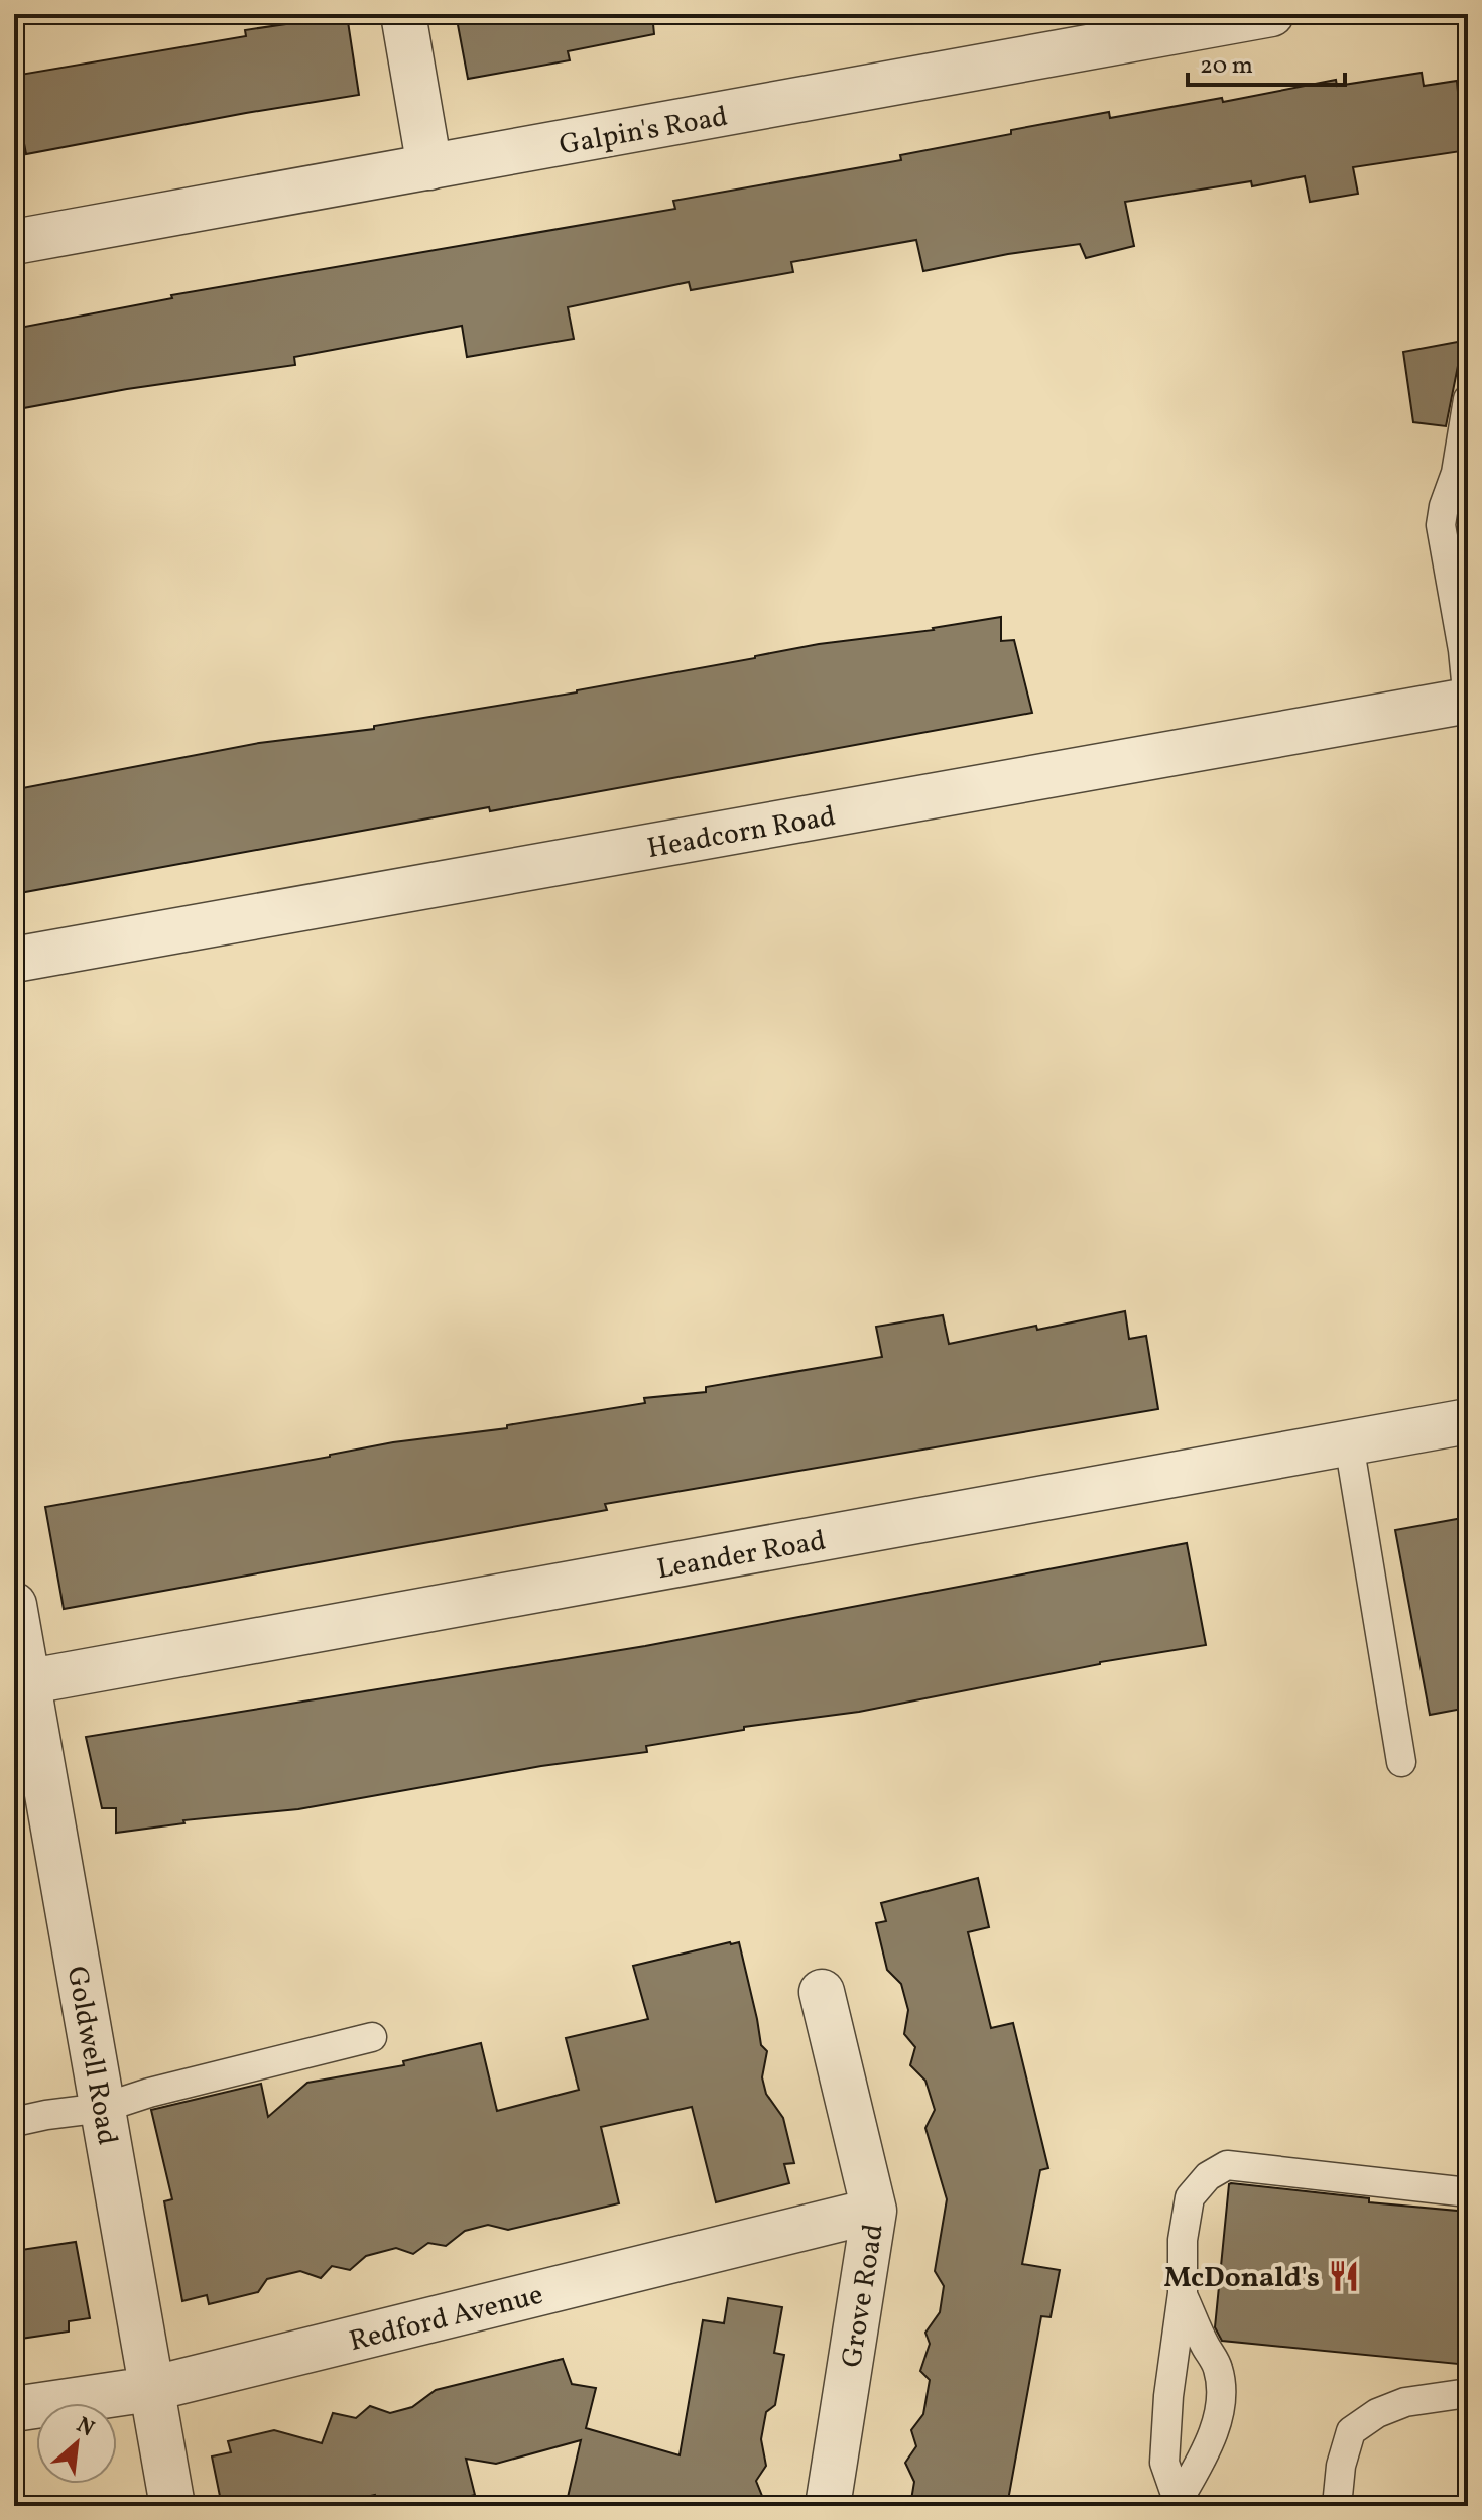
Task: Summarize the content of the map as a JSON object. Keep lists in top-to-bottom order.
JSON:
{
  "streets": {
    "street": [
      "Galpin's Road",
      "Headcorn Road",
      "Leander Road",
      "Goldwell Road",
      "Grove Road",
      "Redford Avenue"
    ]
  },
  "crossings": [
    ["Leander Road", "Goldwell Road"],
    ["Goldwell Road", "Redford Avenue"],
    ["Grove Road", "Redford Avenue"]
  ],
  "places": {
    "restaurant": ["McDonald's"]
  },
  "scale_bar": "20 m",
  "north": "top right"
}
